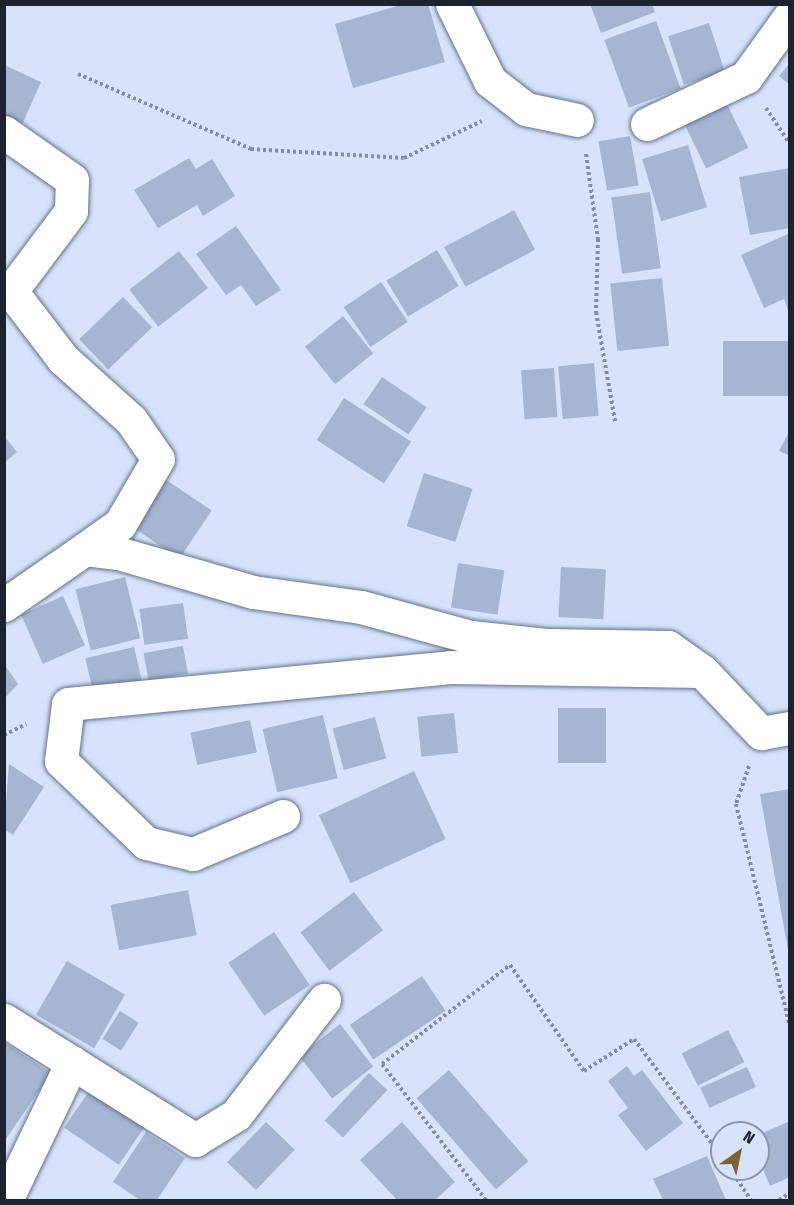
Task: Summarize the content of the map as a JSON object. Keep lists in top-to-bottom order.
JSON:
{
  "north": "top right"
}
